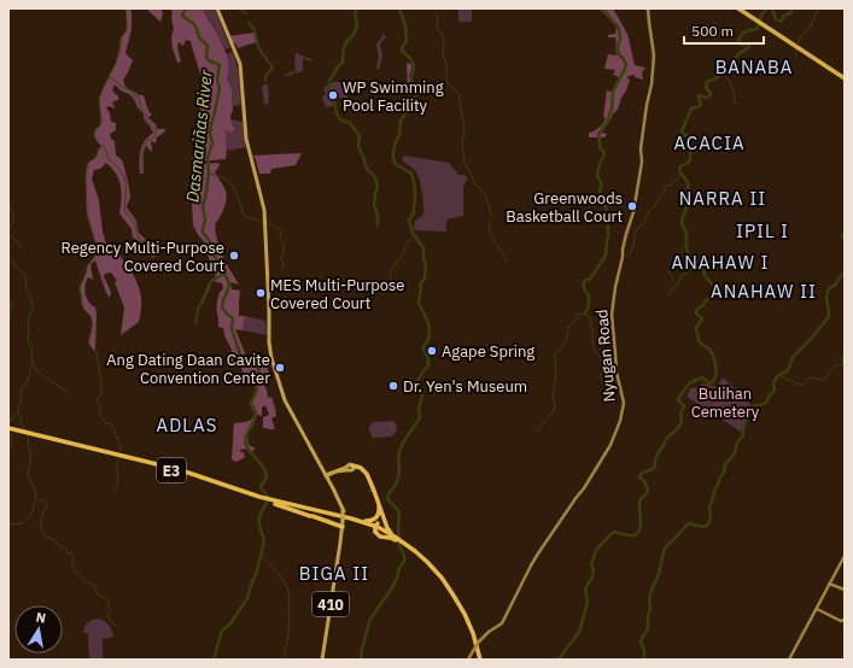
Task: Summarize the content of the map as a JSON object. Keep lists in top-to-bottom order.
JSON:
{
  "streets": {
    "highway": ["E3"],
    "main road": ["Nyugan Road", "410"]
  },
  "districts": [
    "BANABA",
    "ACACIA",
    "NARRA II",
    "IPIL I",
    "ANAHAW I",
    "ANAHAW II",
    "ADLAS",
    "BIGA II"
  ],
  "water": ["Dasmariñas River"],
  "parks": ["Bulihan Cemetery"],
  "places": [
    "WP Swimming Pool Facility",
    "Greenwoods Basketball Court",
    "Regency Multi-Purpose Covered Court",
    "MES Multi-Purpose Covered Court",
    "Agape Spring",
    "Ang Dating Daan Cavite Convention Center",
    "Dr. Yen's Museum"
  ],
  "scale_bar": "500 m",
  "north": "top"
}
